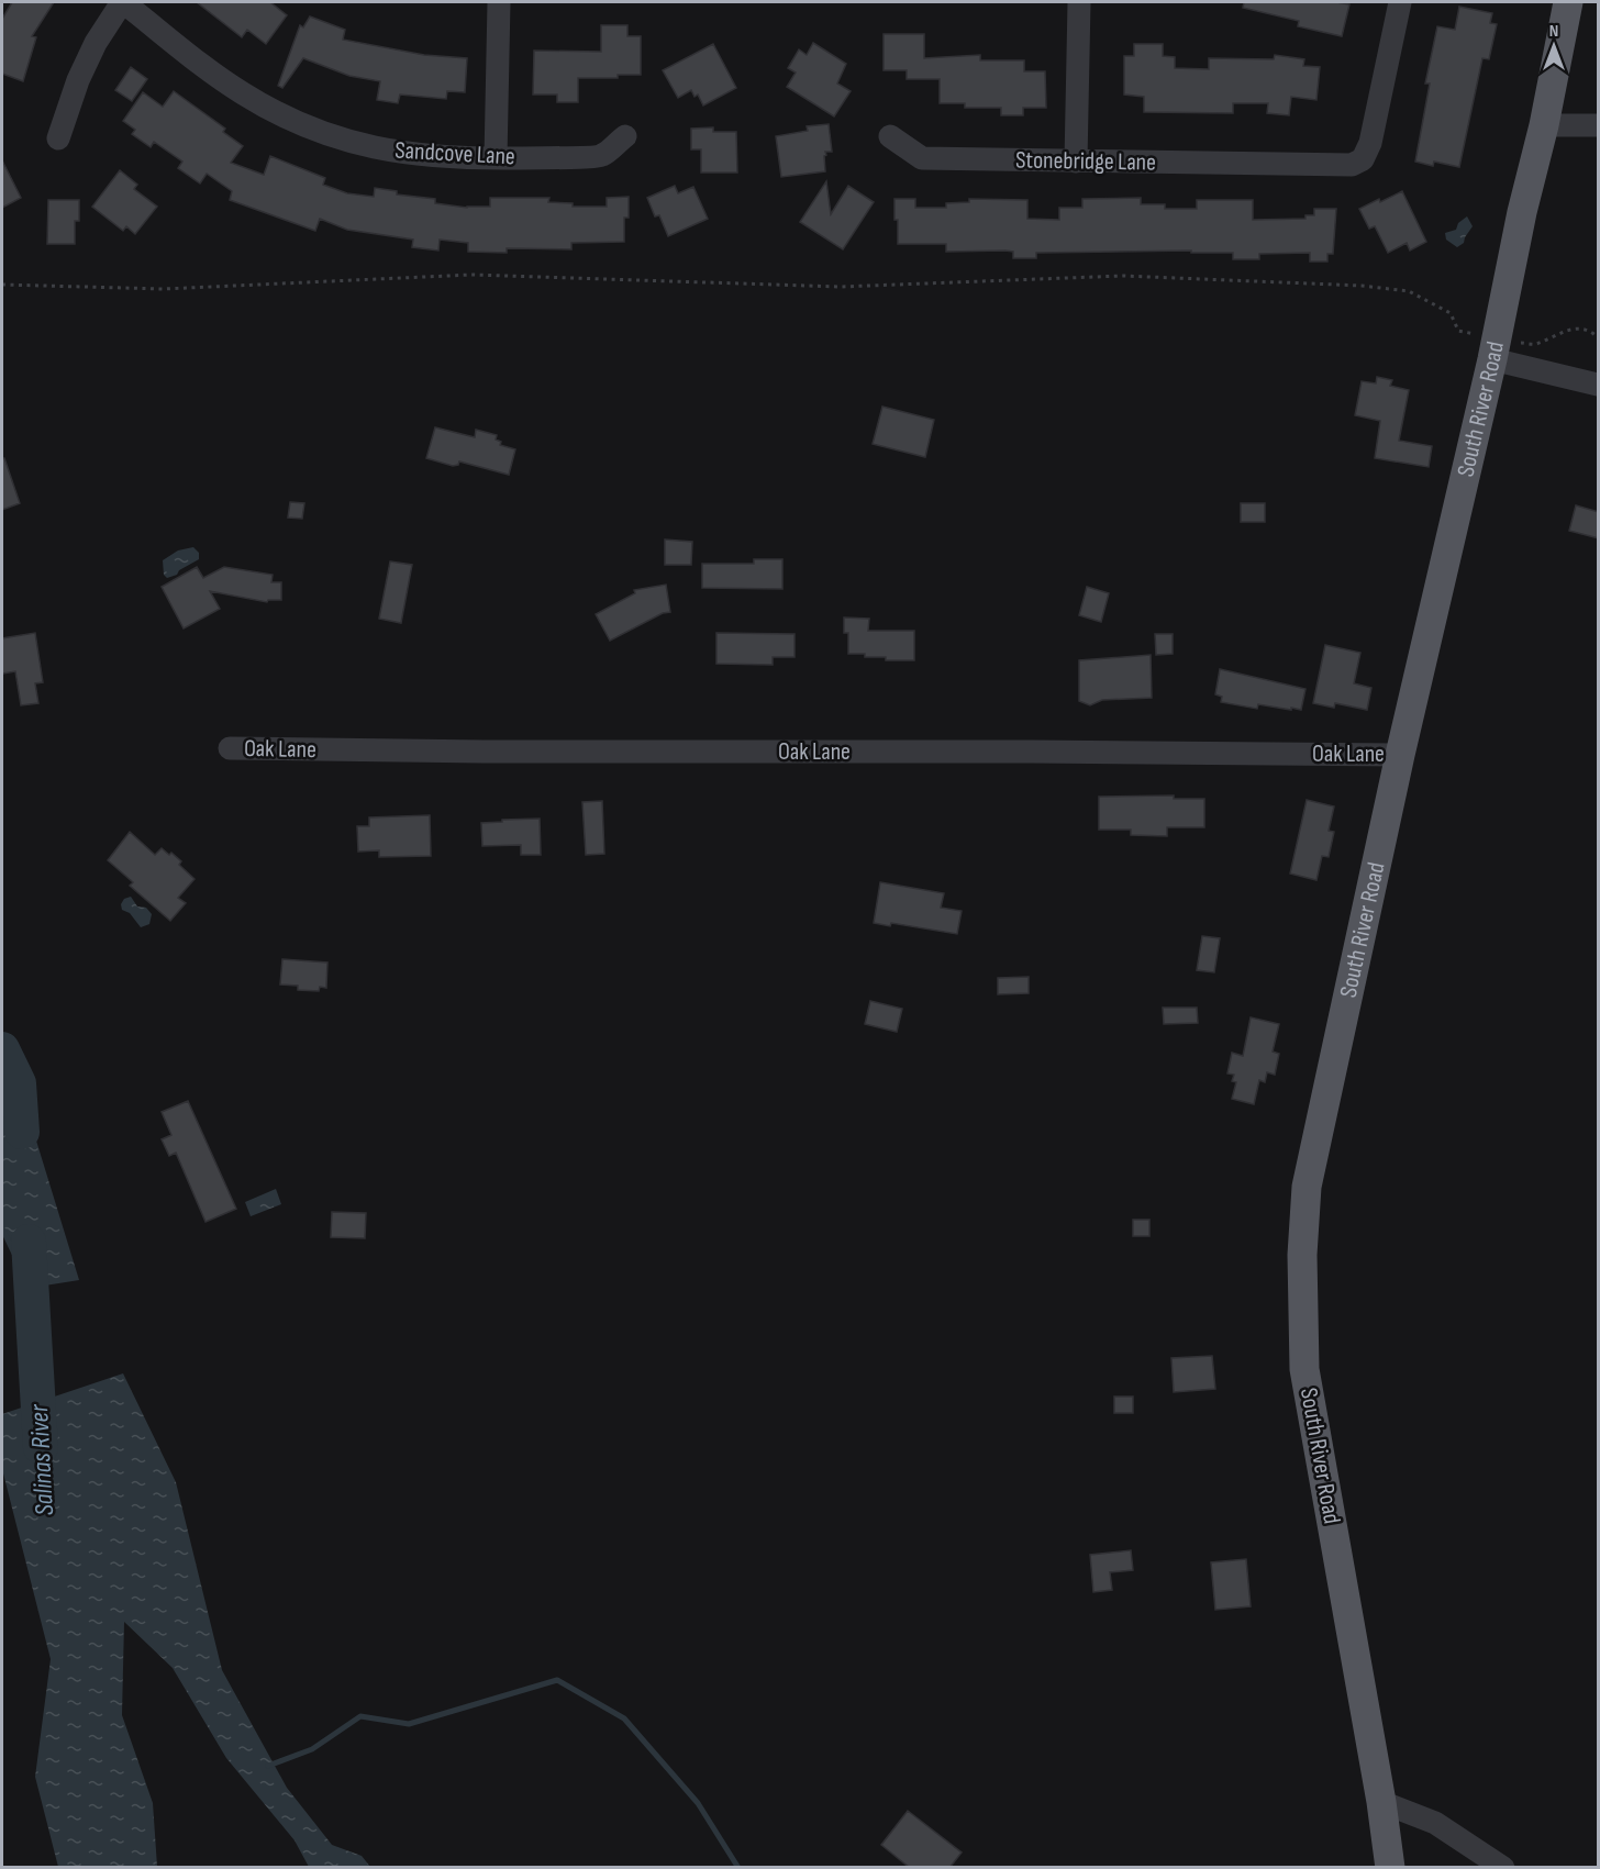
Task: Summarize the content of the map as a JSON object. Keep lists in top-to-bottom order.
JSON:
{
  "streets": {
    "main road": ["South River Road"],
    "street": ["Sandcove Lane", "Stonebridge Lane", "Oak Lane"]
  },
  "crossings": [
    ["South River Road", "Oak Lane"]
  ],
  "water": ["Salinas River"],
  "north": "top"
}
